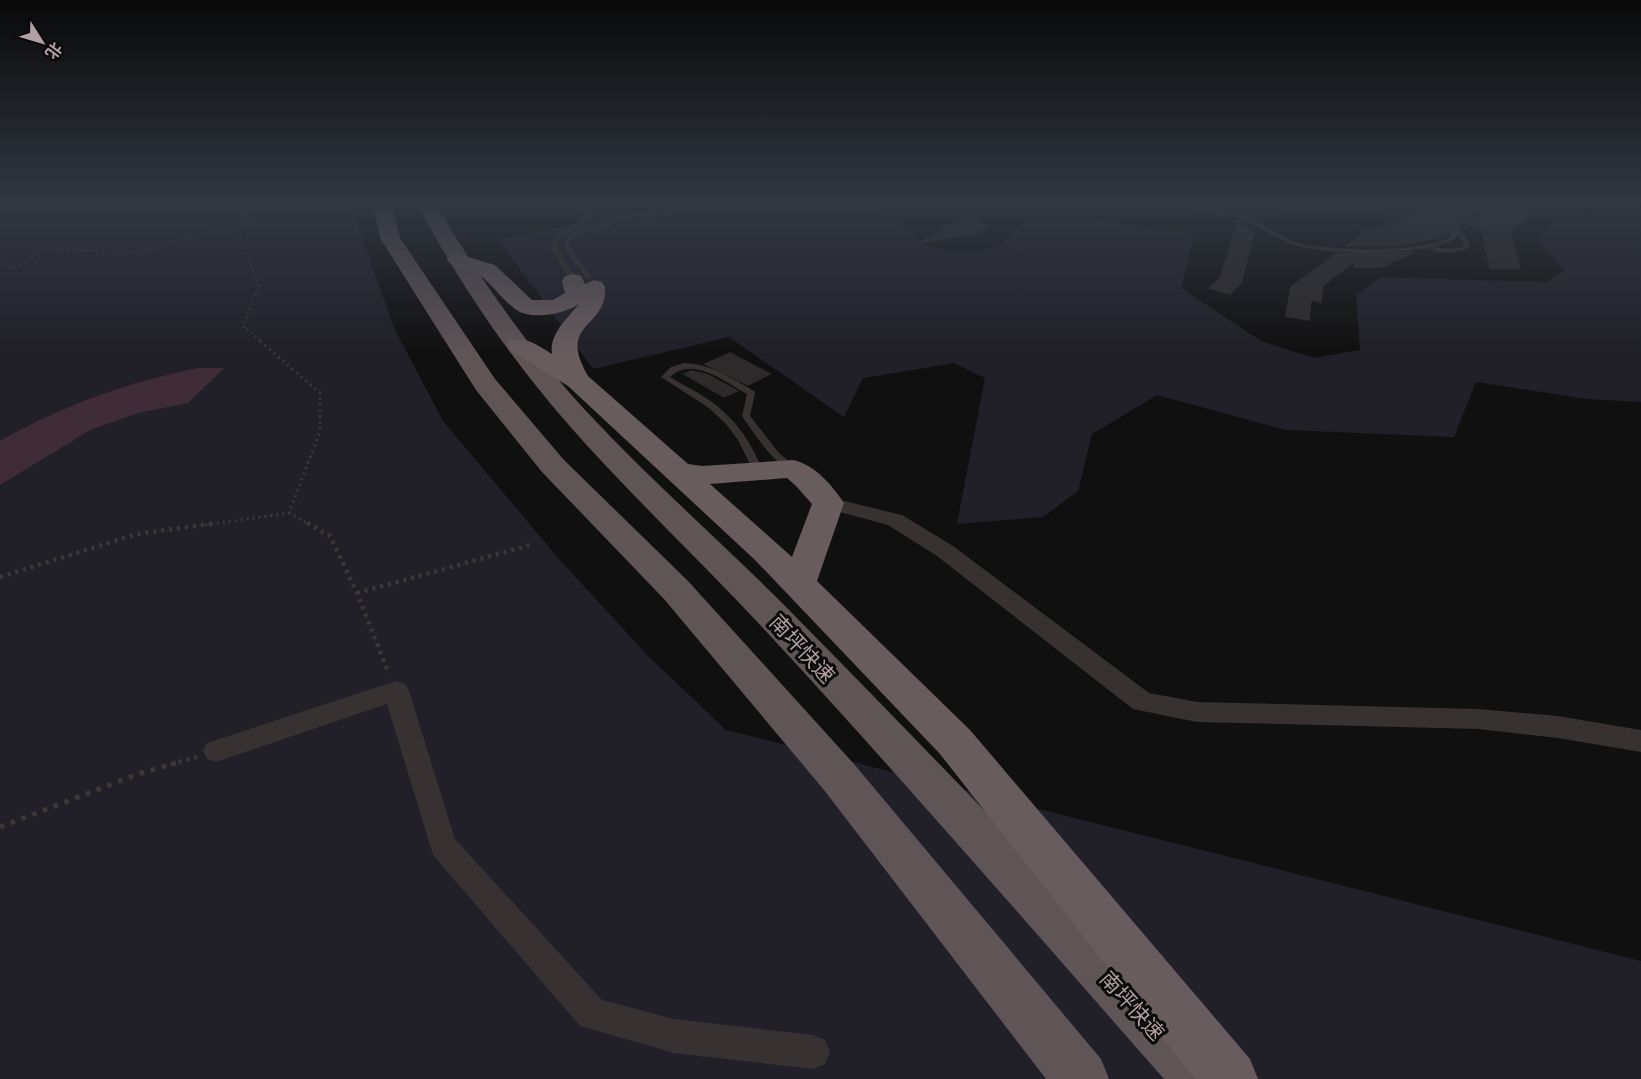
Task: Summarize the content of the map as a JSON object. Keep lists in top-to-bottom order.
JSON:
{
  "streets": {
    "highway": ["南坪快速"]
  },
  "north": "bottom right"
}
